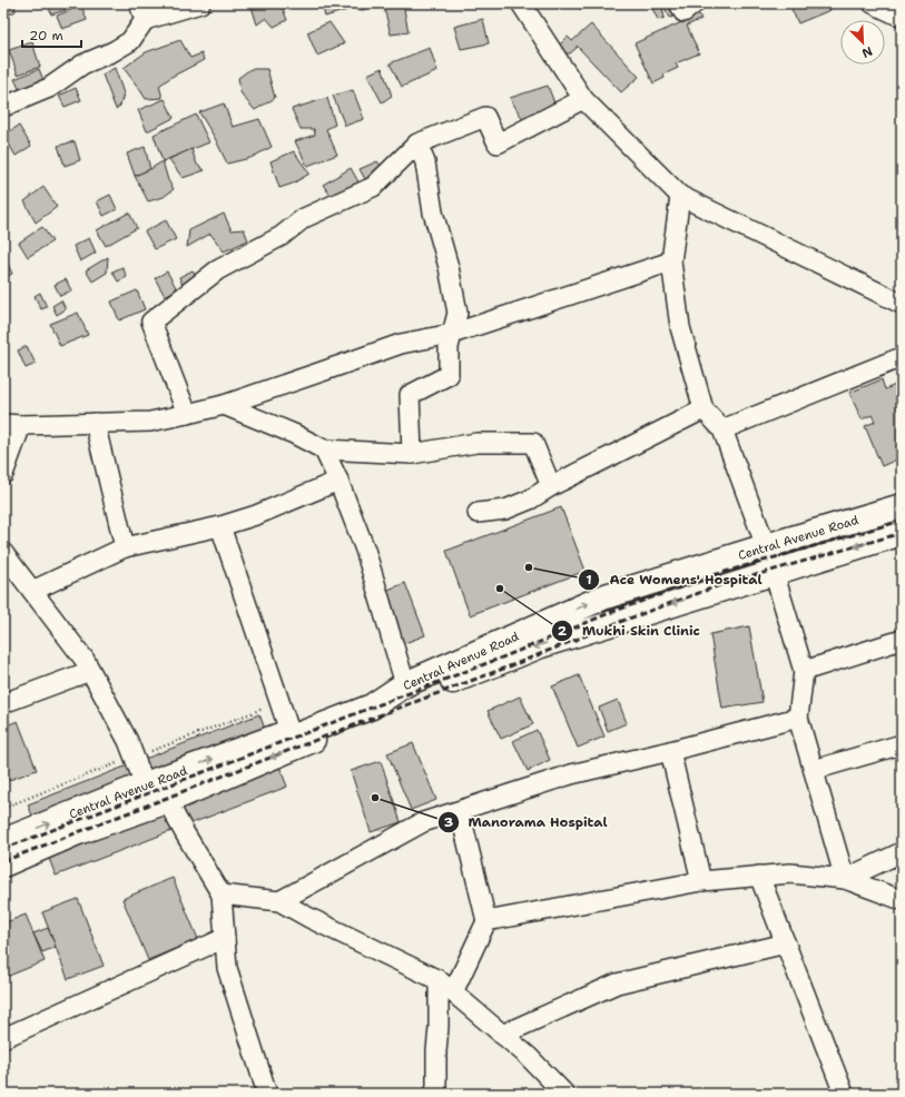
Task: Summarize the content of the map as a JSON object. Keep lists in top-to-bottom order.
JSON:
{
  "streets": {
    "main road": ["Central Avenue Road"]
  },
  "places": ["Ace Womens' Hospital", "Mukhi Skin Clinic", "Manorama Hospital"],
  "scale_bar": "20 m",
  "north": "bottom right"
}
